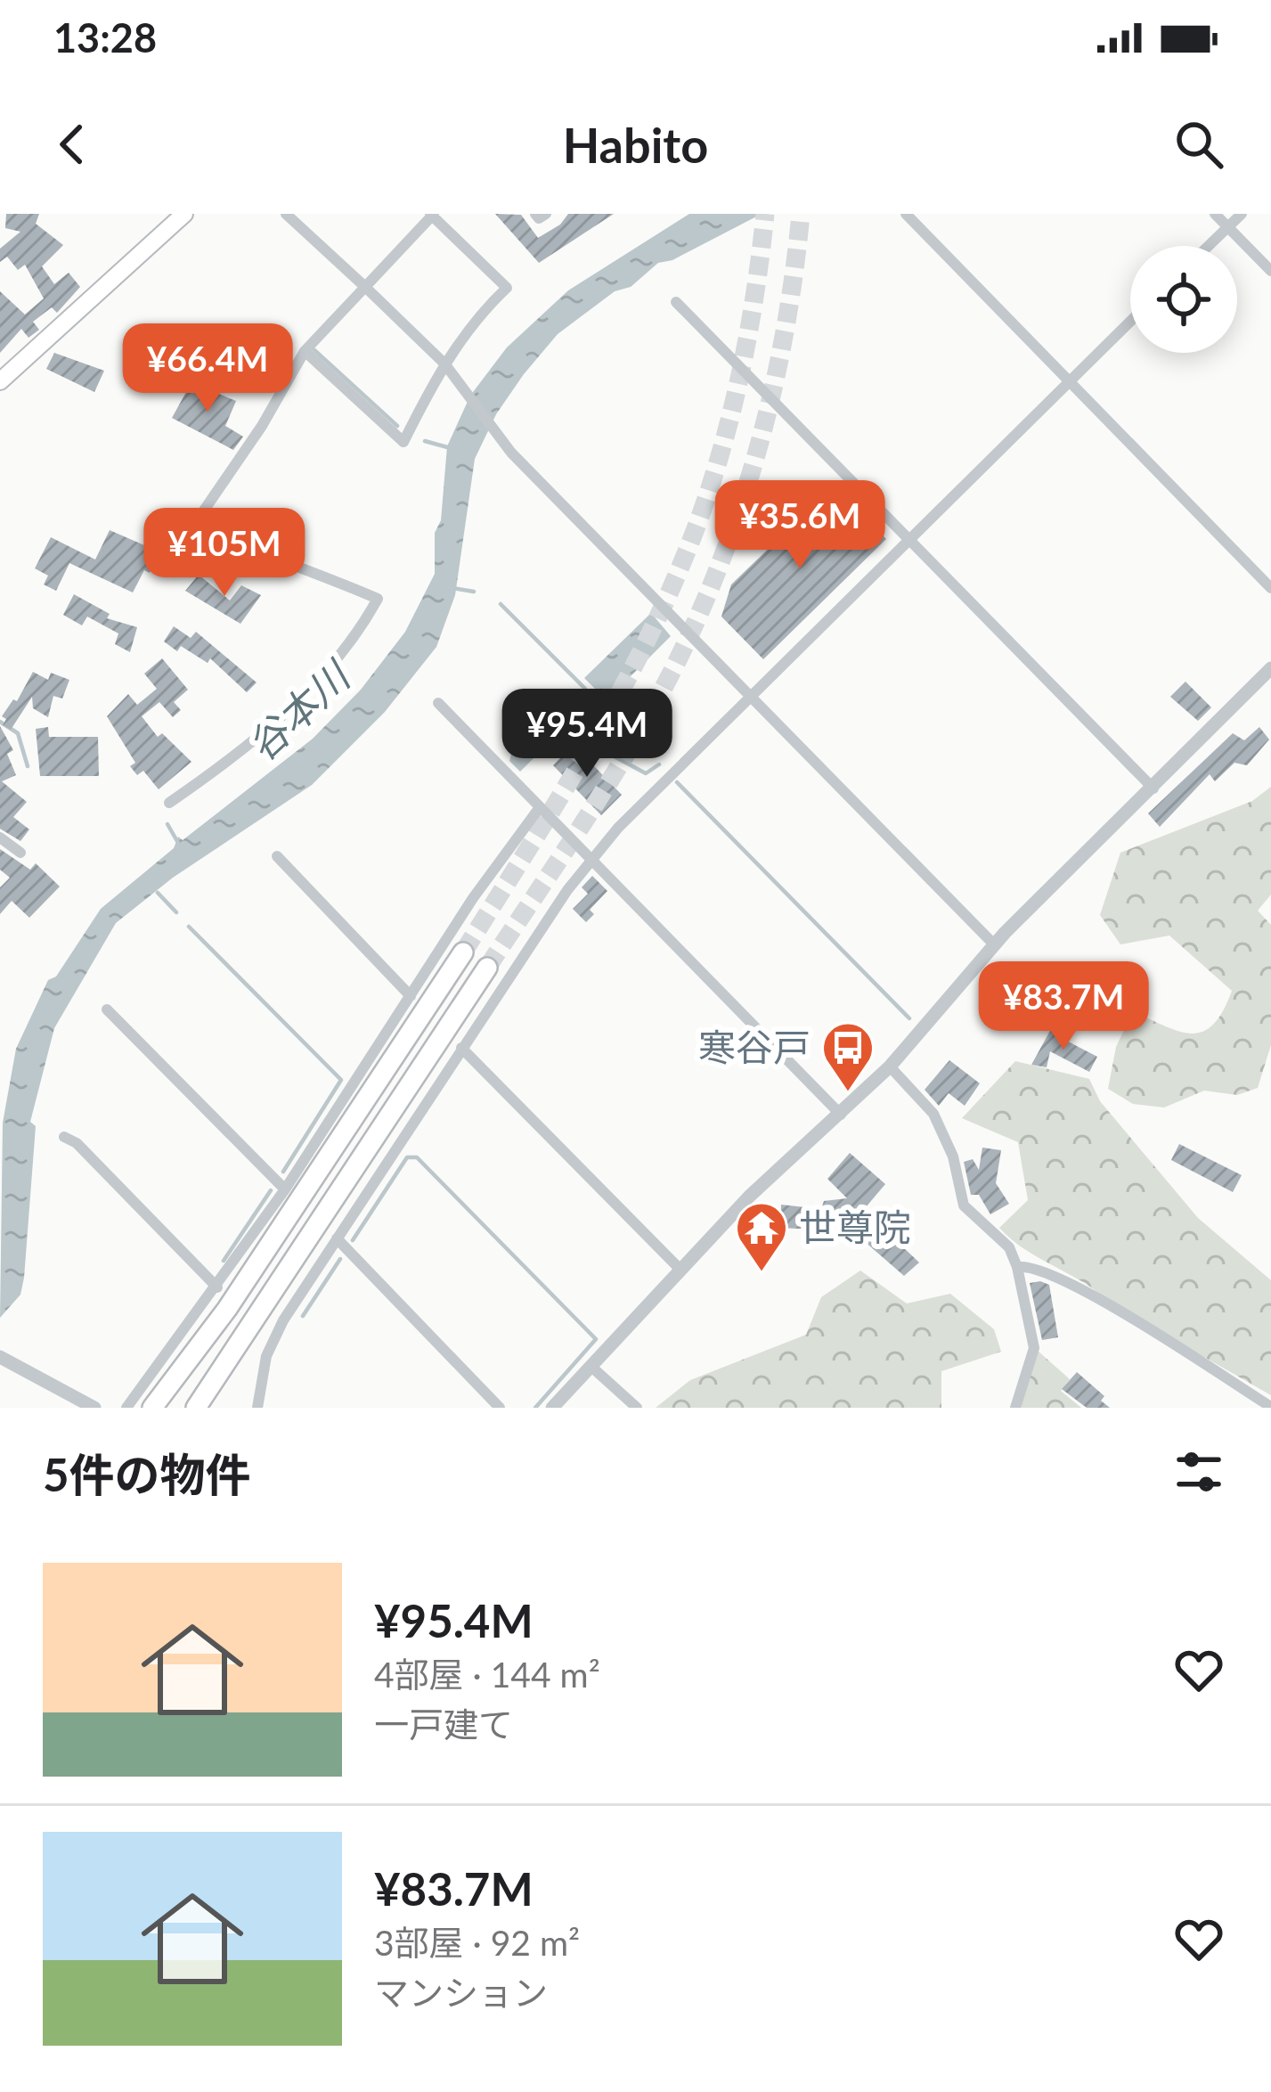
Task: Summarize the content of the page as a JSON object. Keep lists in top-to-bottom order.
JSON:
{
  "water": ["谷本川"],
  "places": {
    "bus stop": ["寒谷戸"],
    "temple": ["世尊院"]
  },
  "page": {
    "status": "13:28",
    "header": "Habito",
    "price": [
      "¥66.4M",
      "¥35.6M",
      "¥105M",
      "¥95.4M",
      "¥83.7M"
    ],
    "heading": "5件の物件",
    "list": [
      {
        "name": "¥95.4M",
        "note": "4部屋 · 144 m² · 一戸建て"
      },
      {
        "name": "¥83.7M",
        "note": "3部屋 · 92 m² · マンション"
      }
    ]
  }
}
